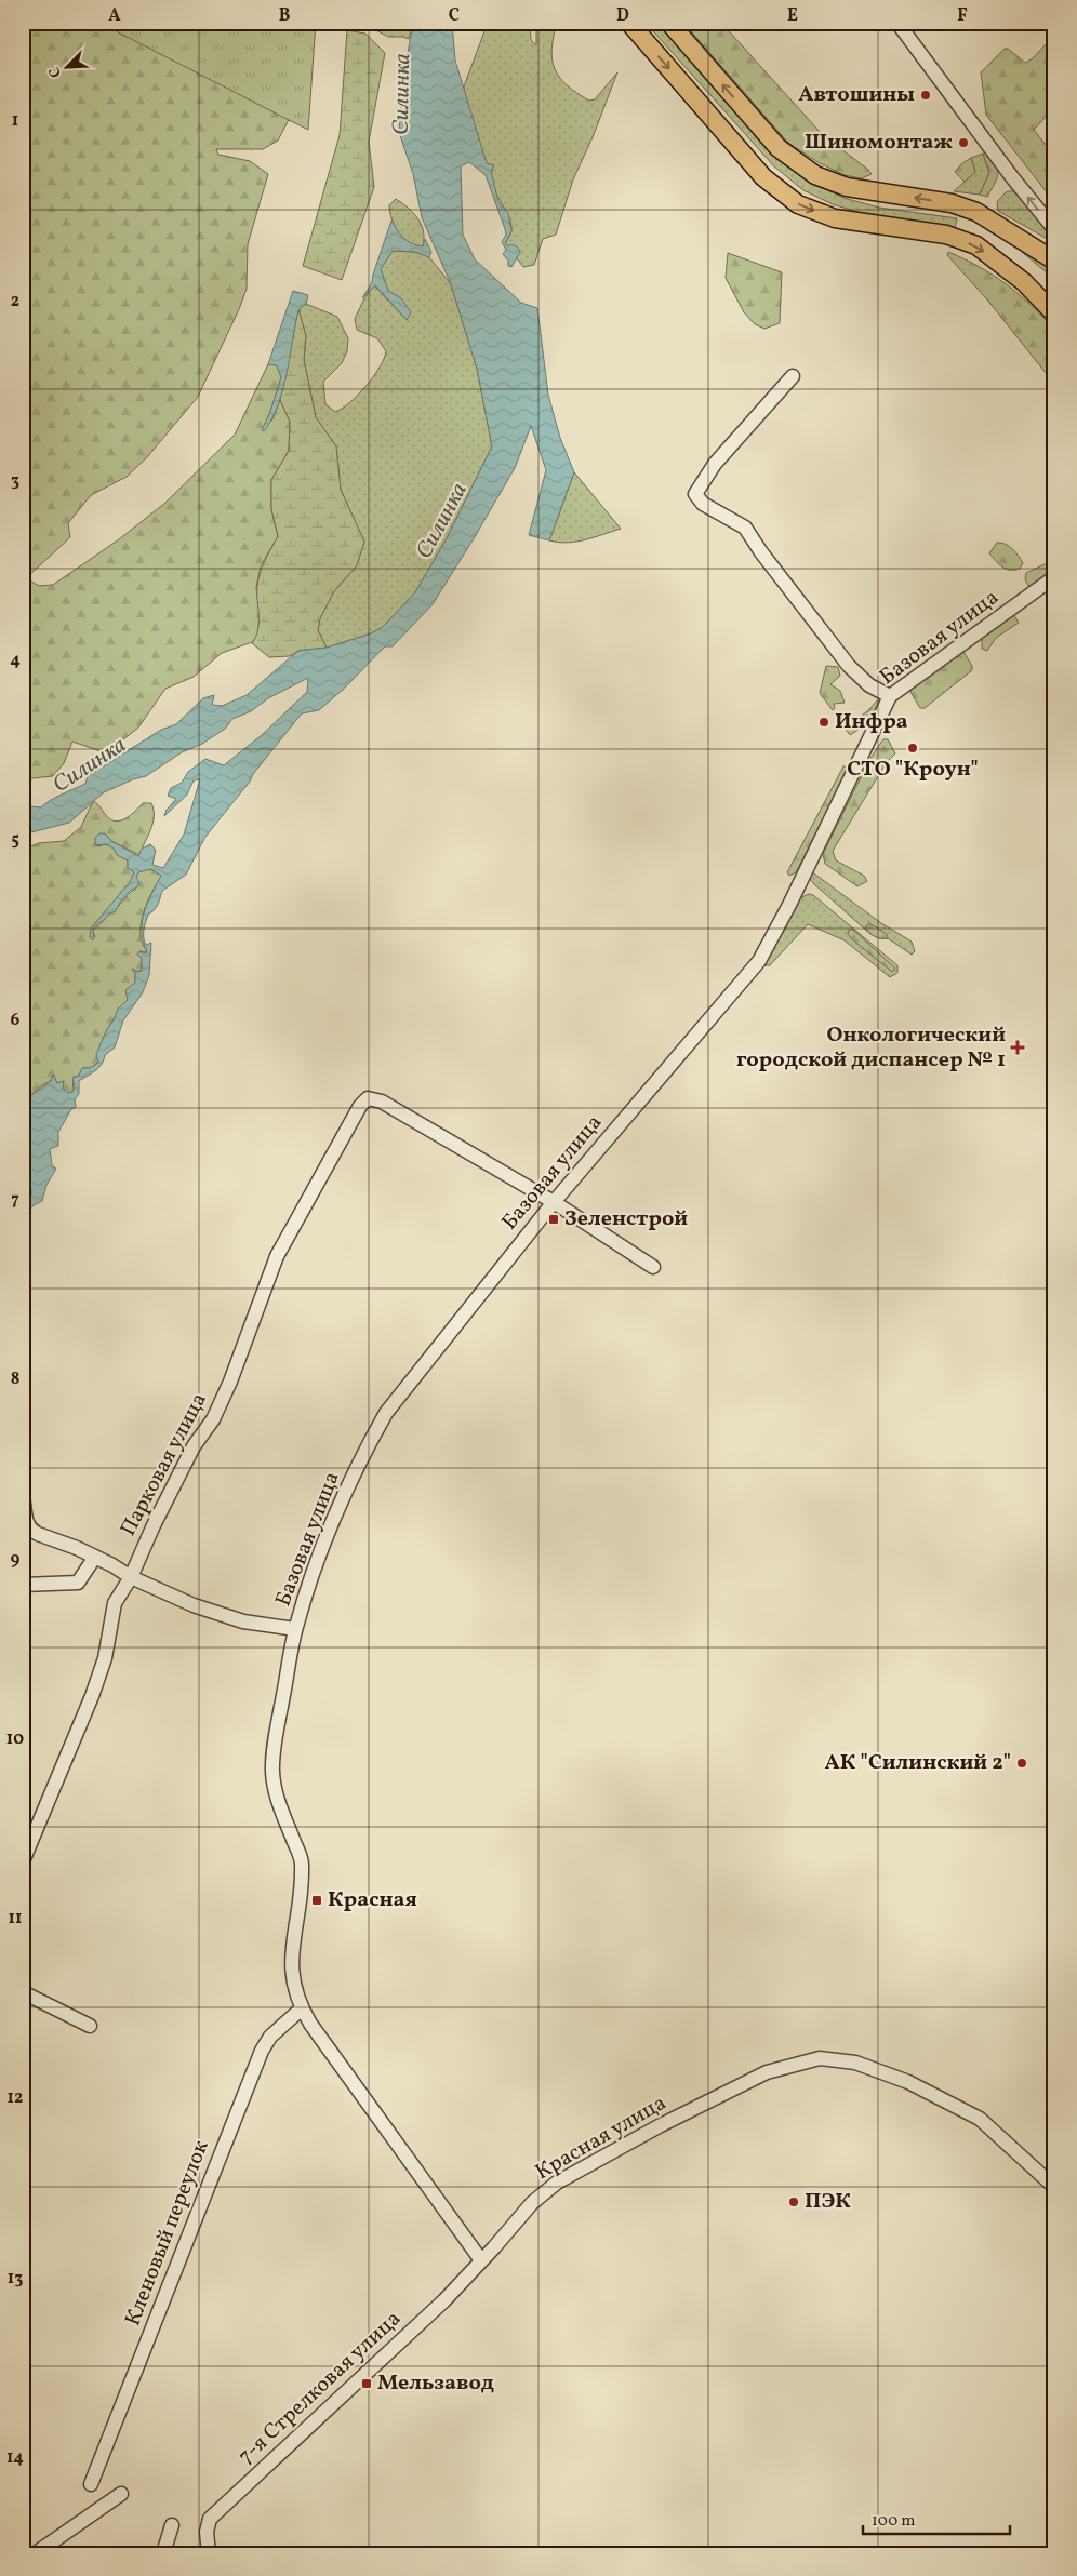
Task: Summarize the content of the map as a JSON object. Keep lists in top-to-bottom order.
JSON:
{
  "streets": {
    "street": [
      "Базовая улица",
      "Парковая улица",
      "Красная улица",
      "Кленовый переулок",
      "7-я Стрелковая улица"
    ]
  },
  "crossings": [
    ["Базовая улица", "Парковая улица"],
    ["Базовая улица", "Кленовый переулок"],
    ["Красная улица", "7-я Стрелковая улица"]
  ],
  "water": ["Силинка"],
  "places": {
    "other": [
      "Автошины",
      "Шиномонтаж",
      "Инфра",
      "СТО \"Кроун\"",
      "АК \"Силинский 2\"",
      "ПЭК"
    ],
    "health": ["Онкологический городской диспансер № 1"],
    "transit": ["Зеленстрой", "Красная", "Мельзавод"]
  },
  "scale_bar": "100 m",
  "north": "bottom left",
  "grid": {
    "columns": [
      "A",
      "B",
      "C",
      "D",
      "E",
      "F"
    ],
    "rows": [
      "1",
      "2",
      "3",
      "4",
      "5",
      "6",
      "7",
      "8",
      "9",
      "10",
      "11",
      "12",
      "13",
      "14"
    ]
  }
}
